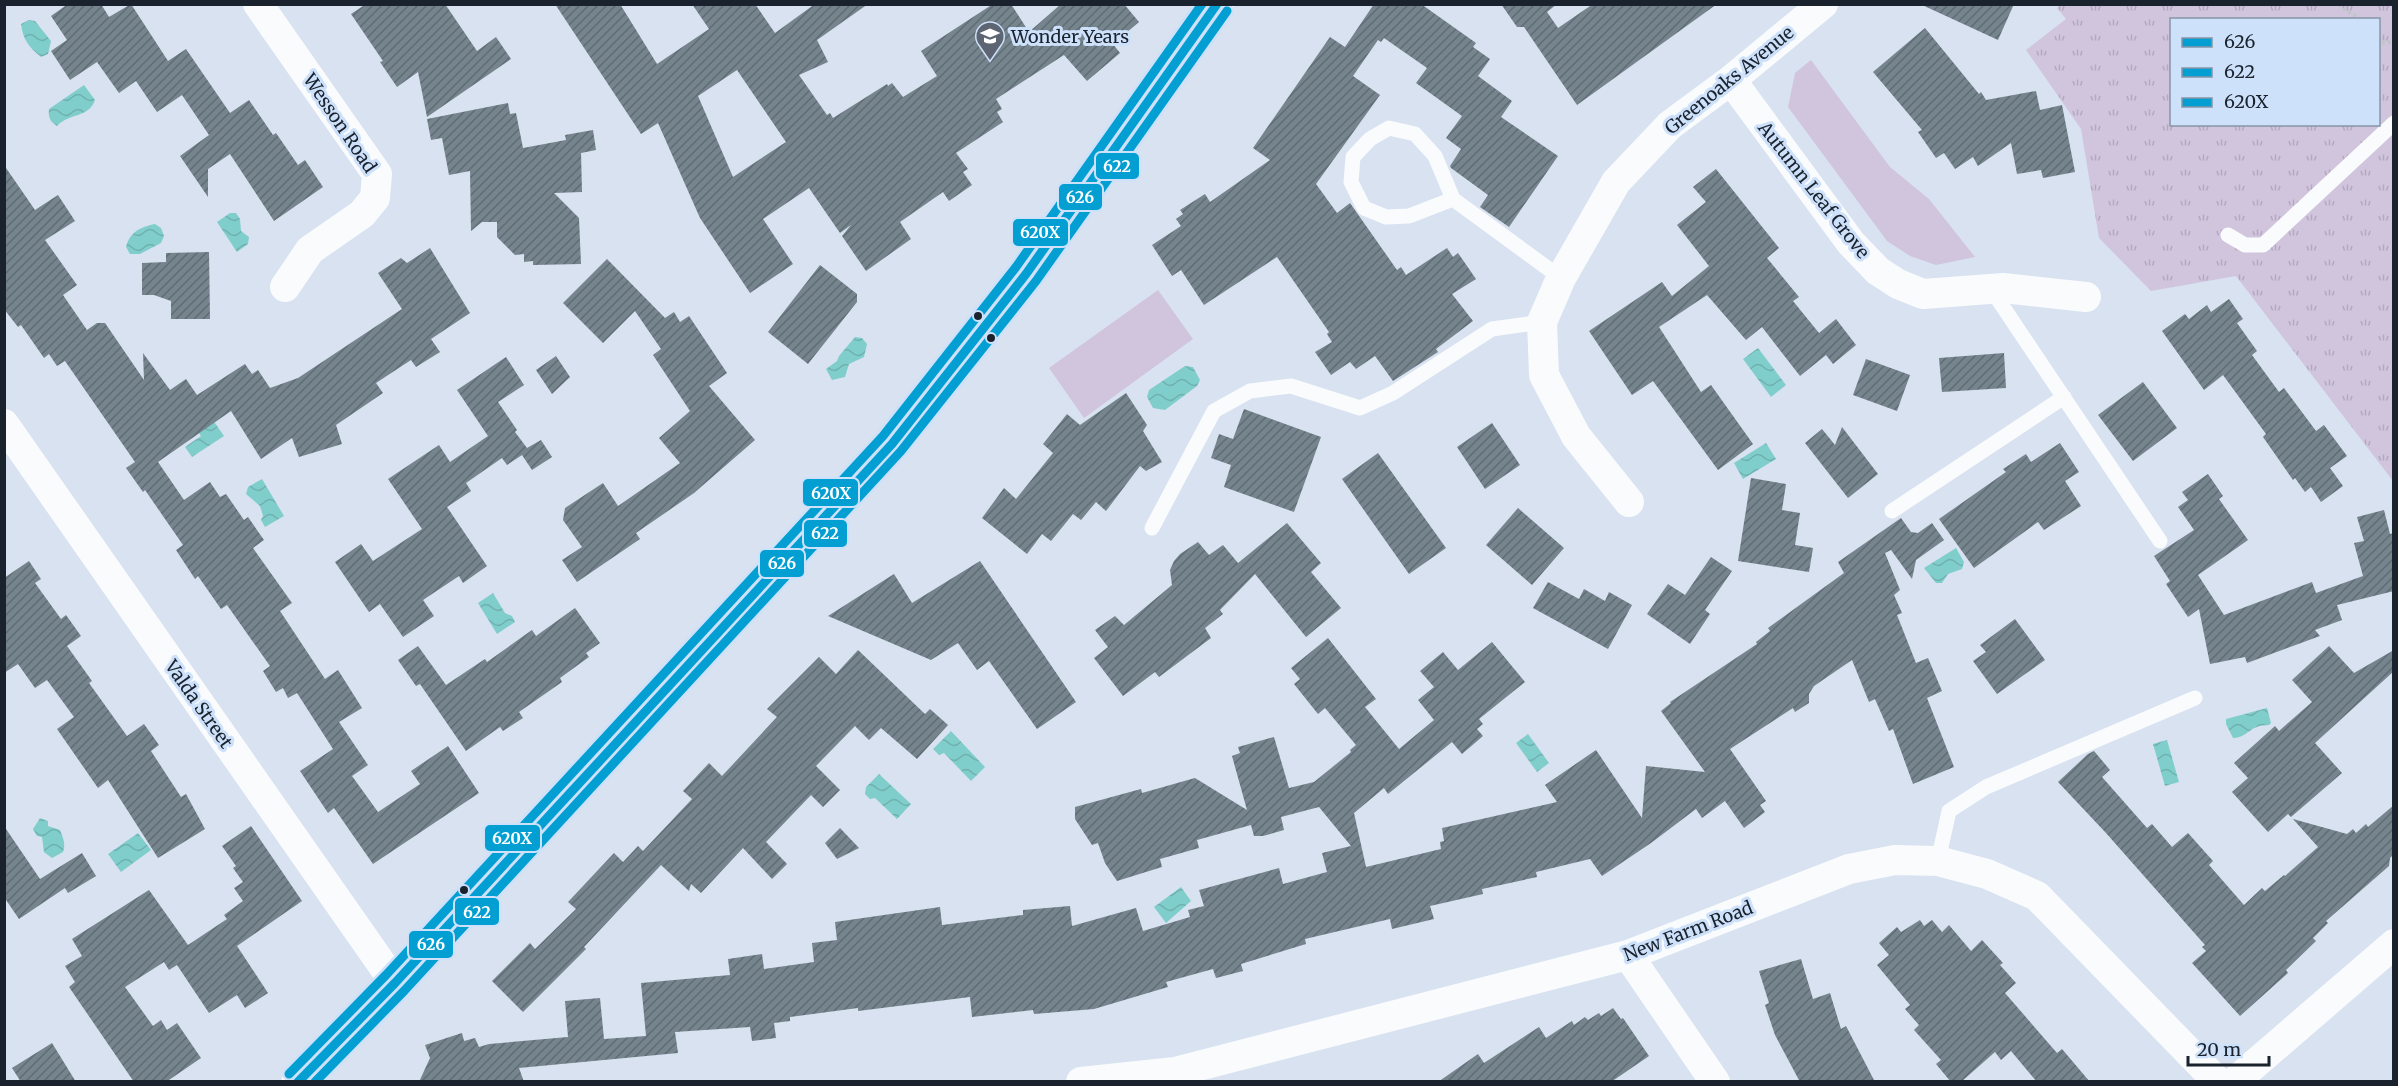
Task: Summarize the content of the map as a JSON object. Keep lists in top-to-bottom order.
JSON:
{
  "streets": {
    "street": [
      "Greenoaks Avenue",
      "Wesson Road",
      "Autumn Leaf Grove",
      "Valda Street",
      "New Farm Road"
    ]
  },
  "crossings": [
    ["Greenoaks Avenue", "Autumn Leaf Grove"]
  ],
  "places": {
    "school or university": ["Wonder Years"]
  },
  "lines": ["transit line 626", "transit line 620X", "transit line 622"],
  "legend": ["626", "622", "620X"],
  "scale_bar": "20 m"
}
